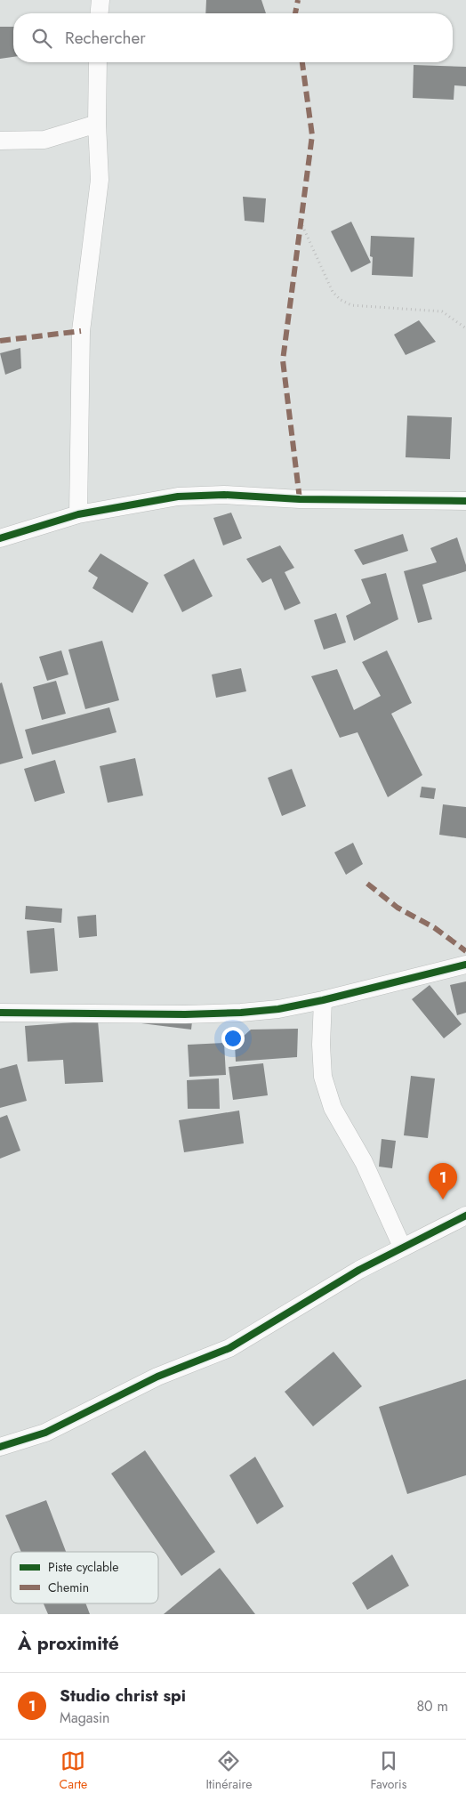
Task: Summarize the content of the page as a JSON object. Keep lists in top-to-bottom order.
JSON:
{
  "legend": ["Piste cyclable", "Chemin"],
  "page": {
    "search": "Rechercher",
    "pins": "1",
    "heading": "À proximité",
    "list": [
      {
        "mark": "1",
        "name": "Studio christ spi",
        "note": "Magasin",
        "value": "80 m"
      }
    ],
    "nav": ["Carte", "Itinéraire", "Favoris"]
  }
}
